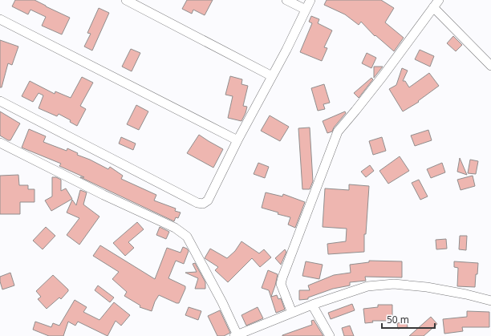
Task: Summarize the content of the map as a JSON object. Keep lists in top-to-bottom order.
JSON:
{
  "scale_bar": "50 m"
}
